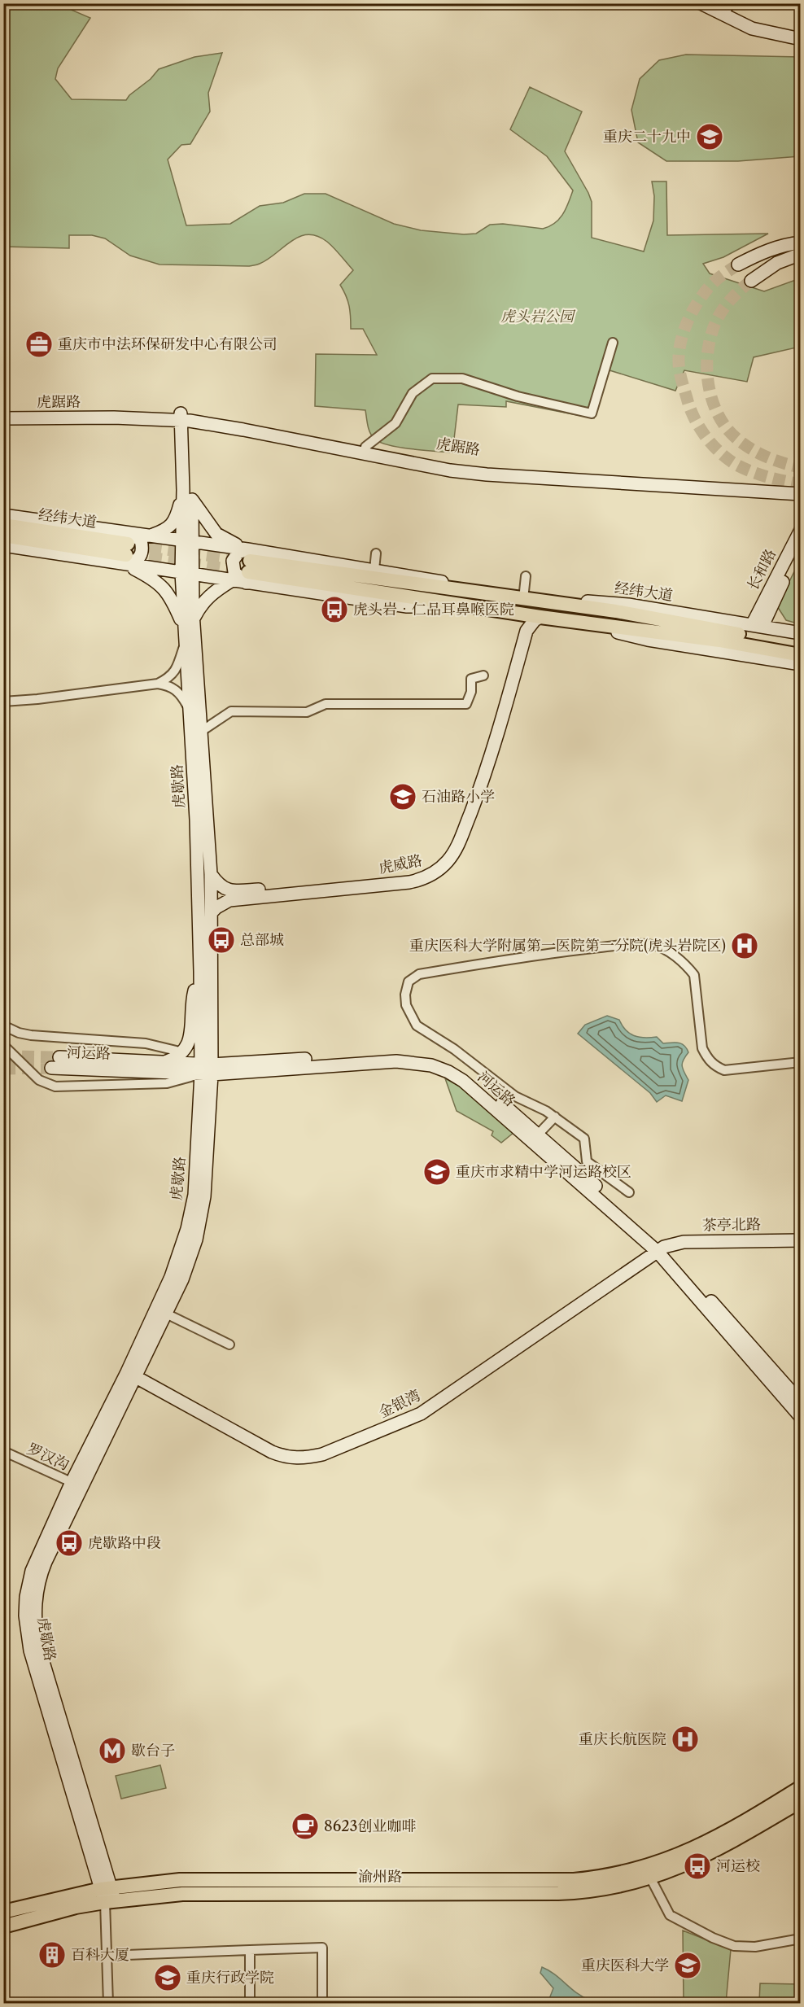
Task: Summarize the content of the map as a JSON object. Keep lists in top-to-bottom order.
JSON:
{
  "streets": {
    "main road": [
      "虎踞路",
      "经纬大道",
      "长和路",
      "虎歇路",
      "虎威路",
      "河运路",
      "茶亭北路",
      "金银湾",
      "渝州路"
    ],
    "street": ["罗汉沟"]
  },
  "crossings": [
    ["虎踞路", "虎歇路"],
    ["经纬大道", "长和路"],
    ["虎歇路", "虎威路"],
    ["虎歇路", "河运路"],
    ["虎歇路", "金银湾"],
    ["虎歇路", "罗汉沟"],
    ["虎歇路", "渝州路"],
    ["河运路", "茶亭北路"],
    ["河运路", "金银湾"],
    ["茶亭北路", "金银湾"]
  ],
  "parks": ["虎头岩公园"],
  "places": {
    "school or university": [
      "重庆二十九中",
      "石油路小学",
      "重庆市求精中学河运路校区",
      "重庆医科大学",
      "重庆行政学院"
    ],
    "office": ["重庆市中法环保研发中心有限公司"],
    "bus stop": [
      "虎头岩‧仁品耳鼻喉医院",
      "总部城",
      "虎歇路中段",
      "河运校"
    ],
    "hospital": ["重庆医科大学附属第一医院第一分院(虎头岩院区)", "重庆长航医院"],
    "metro station": ["歇台子"],
    "cafe": ["8623创业咖啡"],
    "building": ["百科大厦"]
  }
}
